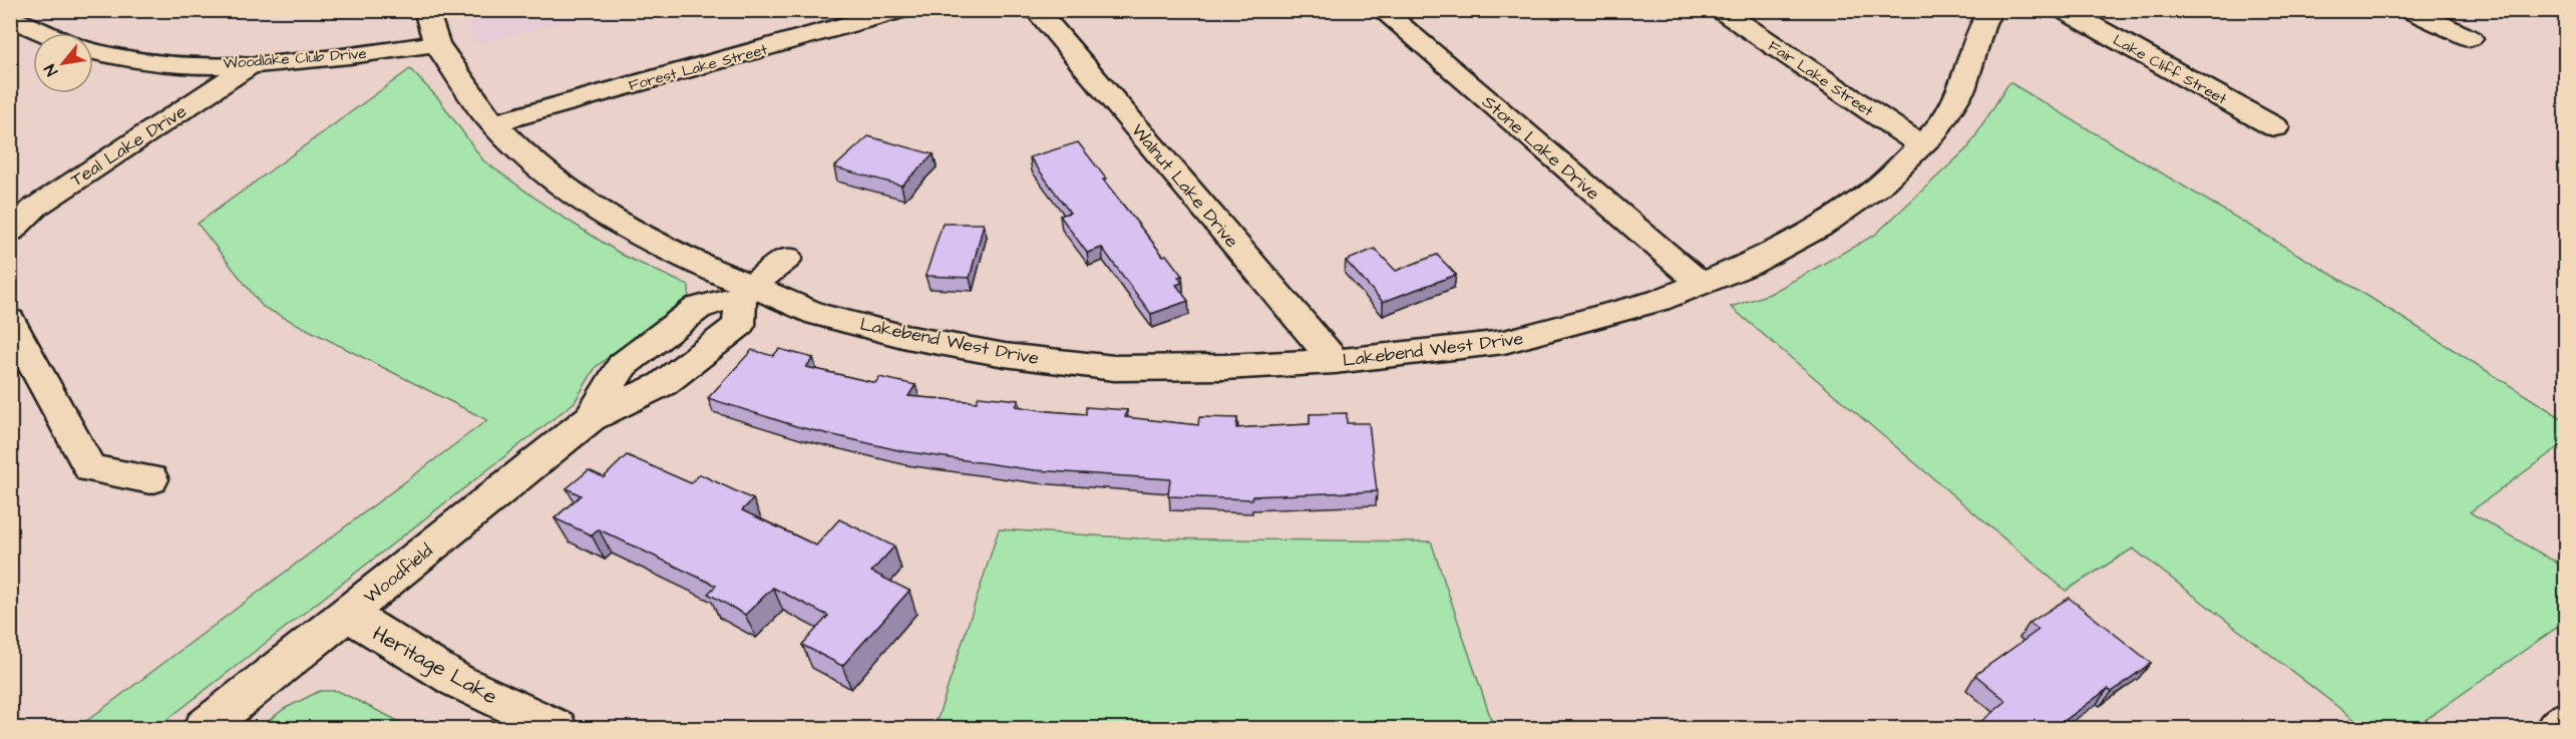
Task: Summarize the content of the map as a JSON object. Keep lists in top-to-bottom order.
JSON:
{
  "streets": {
    "street": [
      "Woodlake Club Drive",
      "Forest Lake Street",
      "Lake Cliff Street",
      "Fair Lake Street",
      "Teal Lake Drive",
      "Stone Lake Drive",
      "Walnut Lake Drive",
      "Lakebend West Drive",
      "Woodfield",
      "Heritage Lake"
    ]
  },
  "crossings": [
    ["Woodlake Club Drive", "Teal Lake Drive"],
    ["Woodlake Club Drive", "Lakebend West Drive"],
    ["Forest Lake Street", "Lakebend West Drive"],
    ["Fair Lake Street", "Lakebend West Drive"],
    ["Stone Lake Drive", "Lakebend West Drive"],
    ["Walnut Lake Drive", "Lakebend West Drive"],
    ["Lakebend West Drive", "Woodfield"],
    ["Woodfield", "Heritage Lake"]
  ],
  "north": "bottom left"
}
